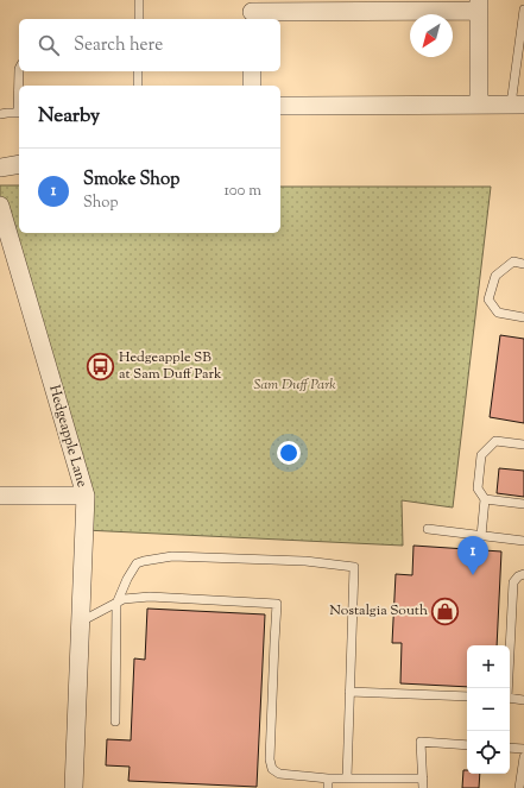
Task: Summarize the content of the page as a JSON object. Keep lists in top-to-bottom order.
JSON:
{
  "streets": {
    "street": ["Hedgeapple Lane"]
  },
  "parks": ["Sam Duff Park"],
  "places": {
    "bus stop": ["Hedgeapple SB at Sam Duff Park"],
    "shop": ["Nostalgia South"]
  },
  "north": "bottom left",
  "page": {
    "search": "Search here",
    "heading": "Nearby",
    "list": [
      {
        "mark": "1",
        "name": "Smoke Shop",
        "note": "Shop",
        "value": "100 m"
      }
    ],
    "pins": "1",
    "map_buttons": ["+", "−"]
  }
}
